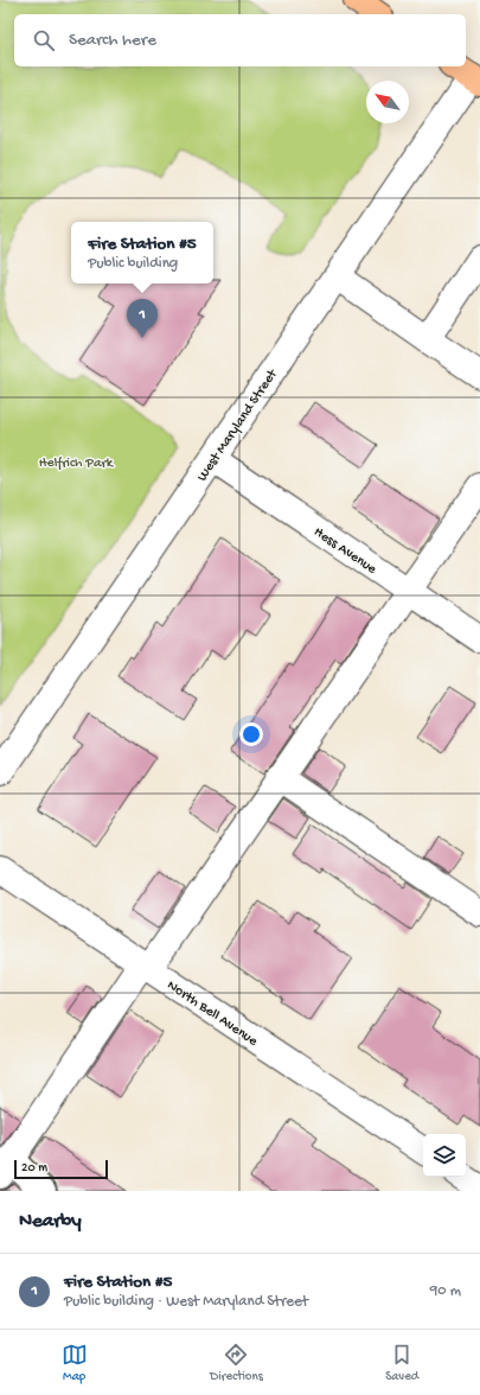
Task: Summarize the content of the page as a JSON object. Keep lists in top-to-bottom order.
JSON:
{
  "streets": {
    "street": ["West Maryland Street", "Hess Avenue", "North Bell Avenue"]
  },
  "crossings": [
    ["West Maryland Street", "Hess Avenue"]
  ],
  "parks": ["Helfrich Park"],
  "scale_bar": "20 m",
  "north": "top left",
  "page": {
    "search": "Search here",
    "popup": ["Fire Station #5", "Public building"],
    "pins": "1",
    "scale": "20 m",
    "heading": "Nearby",
    "list": [
      {
        "mark": "1",
        "name": "Fire Station #5",
        "note": "Public building · West Maryland Street",
        "value": "90 m"
      }
    ],
    "nav": ["Map", "Directions", "Saved"]
  }
}
